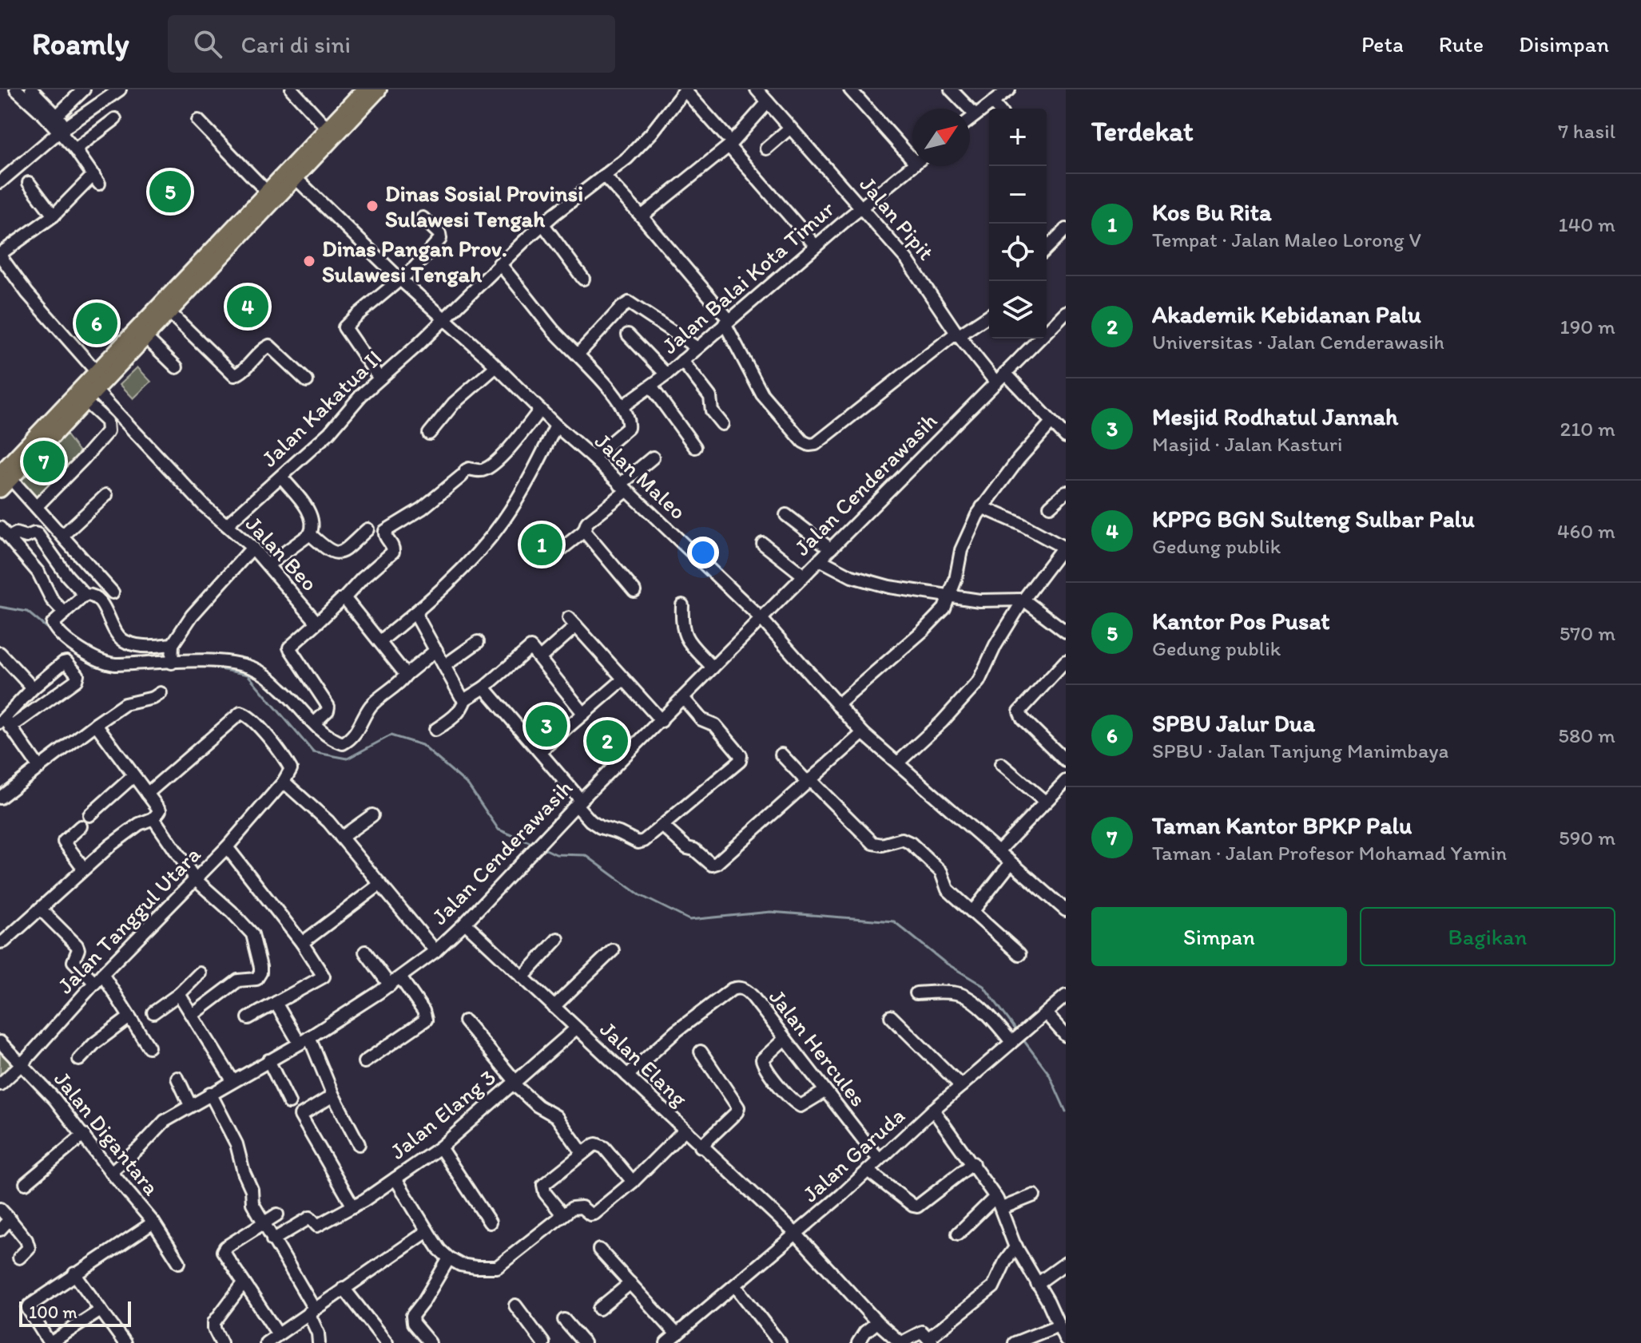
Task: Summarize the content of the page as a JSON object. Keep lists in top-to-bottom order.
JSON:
{
  "streets": {
    "street": [
      "Jalan Pipit",
      "Jalan Balai Kota Timur",
      "Jalan Kakatua II",
      "Jalan Maleo",
      "Jalan Cenderawasih",
      "Jalan Beo",
      "Jalan Tanggul Utara",
      "Jalan Hercules",
      "Jalan Elang",
      "Jalan Elang 3",
      "Jalan Digantara",
      "Jalan Garuda"
    ]
  },
  "crossings": [
    ["Jalan Pipit", "Jalan Balai Kota Timur"],
    ["Jalan Pipit", "Jalan Cenderawasih"],
    ["Jalan Kakatua II", "Jalan Maleo"],
    ["Jalan Kakatua II", "Jalan Beo"],
    ["Jalan Maleo", "Jalan Cenderawasih"],
    ["Jalan Cenderawasih", "Jalan Elang"],
    ["Jalan Cenderawasih", "Jalan Digantara"],
    ["Jalan Tanggul Utara", "Jalan Digantara"],
    ["Jalan Hercules", "Jalan Elang"],
    ["Jalan Hercules", "Jalan Garuda"],
    ["Jalan Elang", "Jalan Elang 3"],
    ["Jalan Elang", "Jalan Garuda"]
  ],
  "places": ["Dinas Sosial Provinsi Sulawesi Tengah", "Dinas Pangan Prov. Sulawesi Tengah"],
  "scale_bar": "100 m",
  "north": "top right",
  "page": {
    "header": "Roamly",
    "search": "Cari di sini",
    "nav": ["Peta", "Rute", "Disimpan"],
    "heading": ["Terdekat", "7 hasil"],
    "map_buttons": ["+", "−"],
    "pins": [
      "5",
      "4",
      "6",
      "7",
      "1",
      "3",
      "2"
    ],
    "list": [
      {
        "mark": "1",
        "name": "Kos Bu Rita",
        "note": "Tempat · Jalan Maleo Lorong V",
        "value": "140 m"
      },
      {
        "mark": "2",
        "name": "Akademik Kebidanan Palu",
        "note": "Universitas · Jalan Cenderawasih",
        "value": "190 m"
      },
      {
        "mark": "3",
        "name": "Mesjid Rodhatul Jannah",
        "note": "Masjid · Jalan Kasturi",
        "value": "210 m"
      },
      {
        "mark": "4",
        "name": "KPPG BGN Sulteng Sulbar Palu",
        "note": "Gedung publik",
        "value": "460 m"
      },
      {
        "mark": "5",
        "name": "Kantor Pos Pusat",
        "note": "Gedung publik",
        "value": "570 m"
      },
      {
        "mark": "6",
        "name": "SPBU Jalur Dua",
        "note": "SPBU · Jalan Tanjung Manimbaya",
        "value": "580 m"
      },
      {
        "mark": "7",
        "name": "Taman Kantor BPKP Palu",
        "note": "Taman · Jalan Profesor Mohamad Yamin",
        "value": "590 m"
      }
    ],
    "buttons": ["Simpan", "Bagikan"],
    "scale": "100 m"
  }
}
